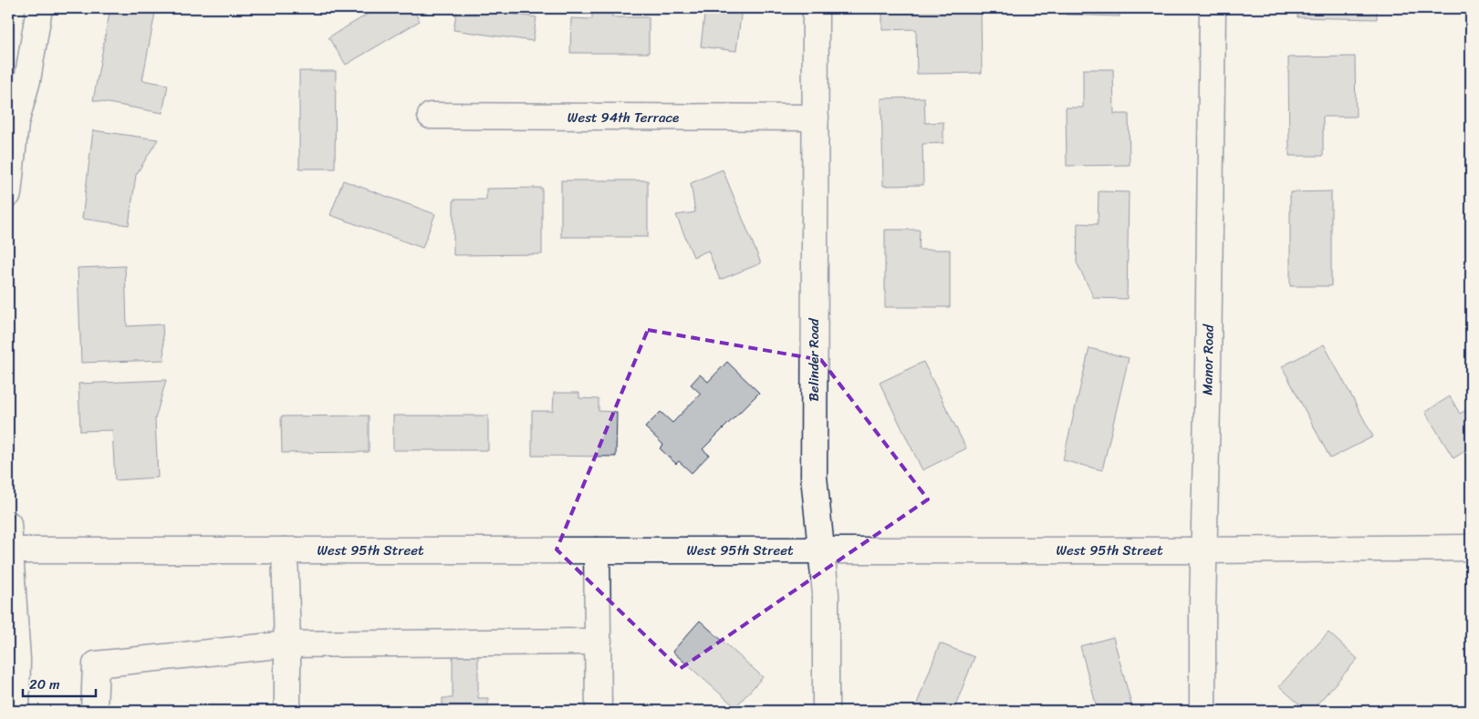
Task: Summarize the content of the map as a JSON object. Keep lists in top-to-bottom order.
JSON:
{
  "streets": {
    "street": [
      "West 94th Terrace",
      "Belinder Road",
      "Manor Road",
      "West 95th Street"
    ]
  },
  "crossings": [
    ["West 94th Terrace", "Belinder Road"],
    ["Belinder Road", "West 95th Street"],
    ["Manor Road", "West 95th Street"]
  ],
  "scale_bar": "20 m"
}
